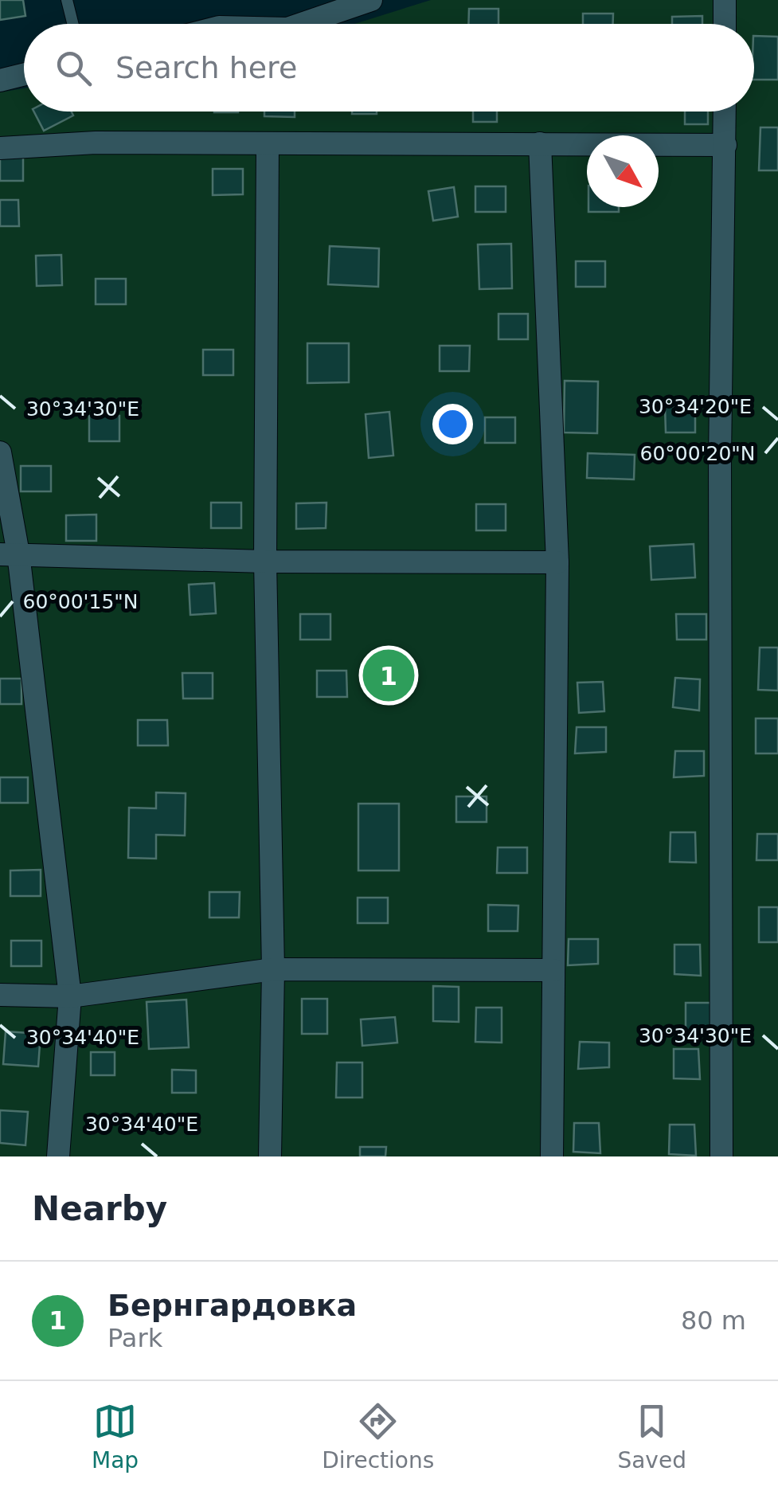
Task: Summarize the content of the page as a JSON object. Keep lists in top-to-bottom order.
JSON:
{
  "north": "bottom right",
  "page": {
    "search": "Search here",
    "pins": "1",
    "heading": "Nearby",
    "list": [
      {
        "mark": "1",
        "name": "Бернгардовка",
        "note": "Park",
        "value": "80 m"
      }
    ],
    "nav": ["Map", "Directions", "Saved"]
  },
  "coordinates": [
    "30°34'20\"E",
    "30°34'30\"E",
    "60°00'20\"N",
    "60°00'15\"N",
    "30°34'40\"E"
  ]
}
